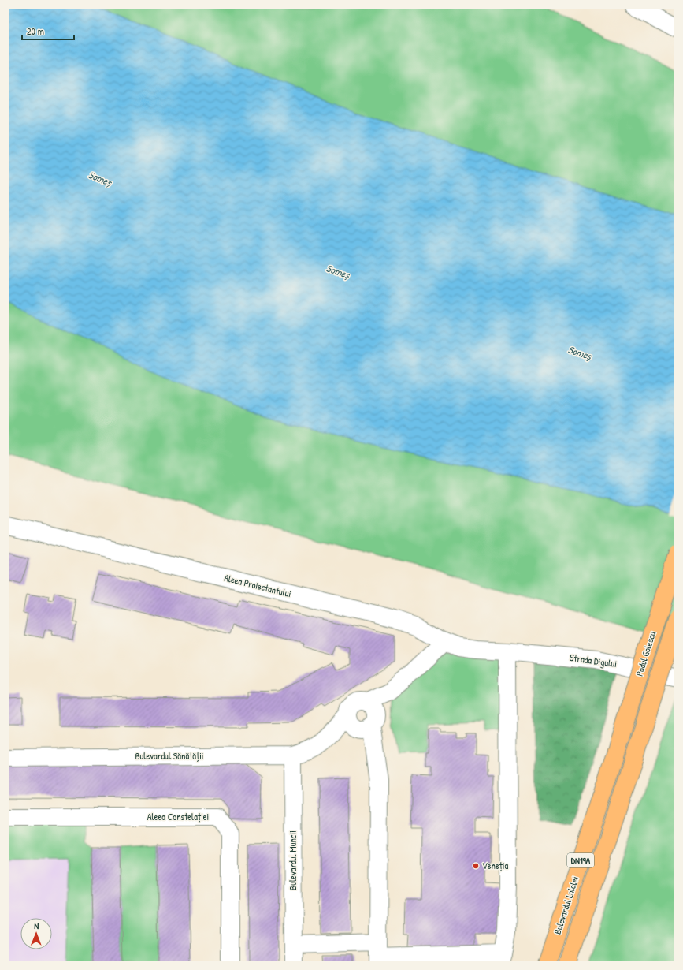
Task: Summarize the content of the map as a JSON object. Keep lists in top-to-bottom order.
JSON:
{
  "streets": {
    "main road": ["Podul Golescu", "DN19A", "Bulevardul Lalelei"],
    "street": [
      "Aleea Proiectantului",
      "Strada Digului",
      "Bulevardul Sănătății",
      "Aleea Constelației",
      "Bulevardul Muncii"
    ]
  },
  "crossings": [
    ["Aleea Proiectantului", "Strada Digului"],
    ["Aleea Proiectantului", "Bulevardul Sănătății"],
    ["Podul Golescu", "Bulevardul Lalelei"],
    ["Bulevardul Sănătății", "Bulevardul Muncii"]
  ],
  "water": ["Someș"],
  "places": ["Veneția"],
  "scale_bar": "20 m",
  "north": "top"
}
